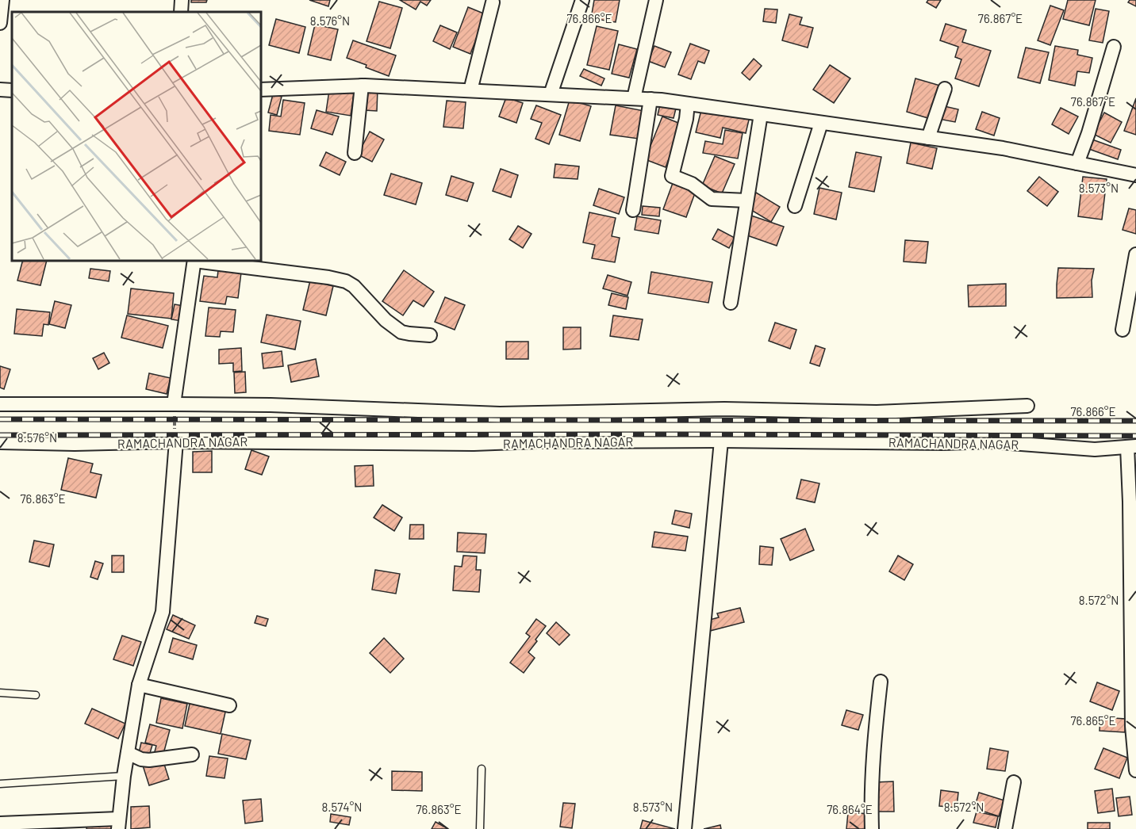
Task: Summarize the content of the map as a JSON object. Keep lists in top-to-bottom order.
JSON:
{
  "streets": {
    "street": ["RAMACHANDRA NAGAR"]
  },
  "coordinates": [
    "76.866°E",
    "76.867°E",
    "8.576°N",
    "8.573°N",
    "76.863°E",
    "8.572°N",
    "76.865°E",
    "8.574°N",
    "76.864°E"
  ]
}
